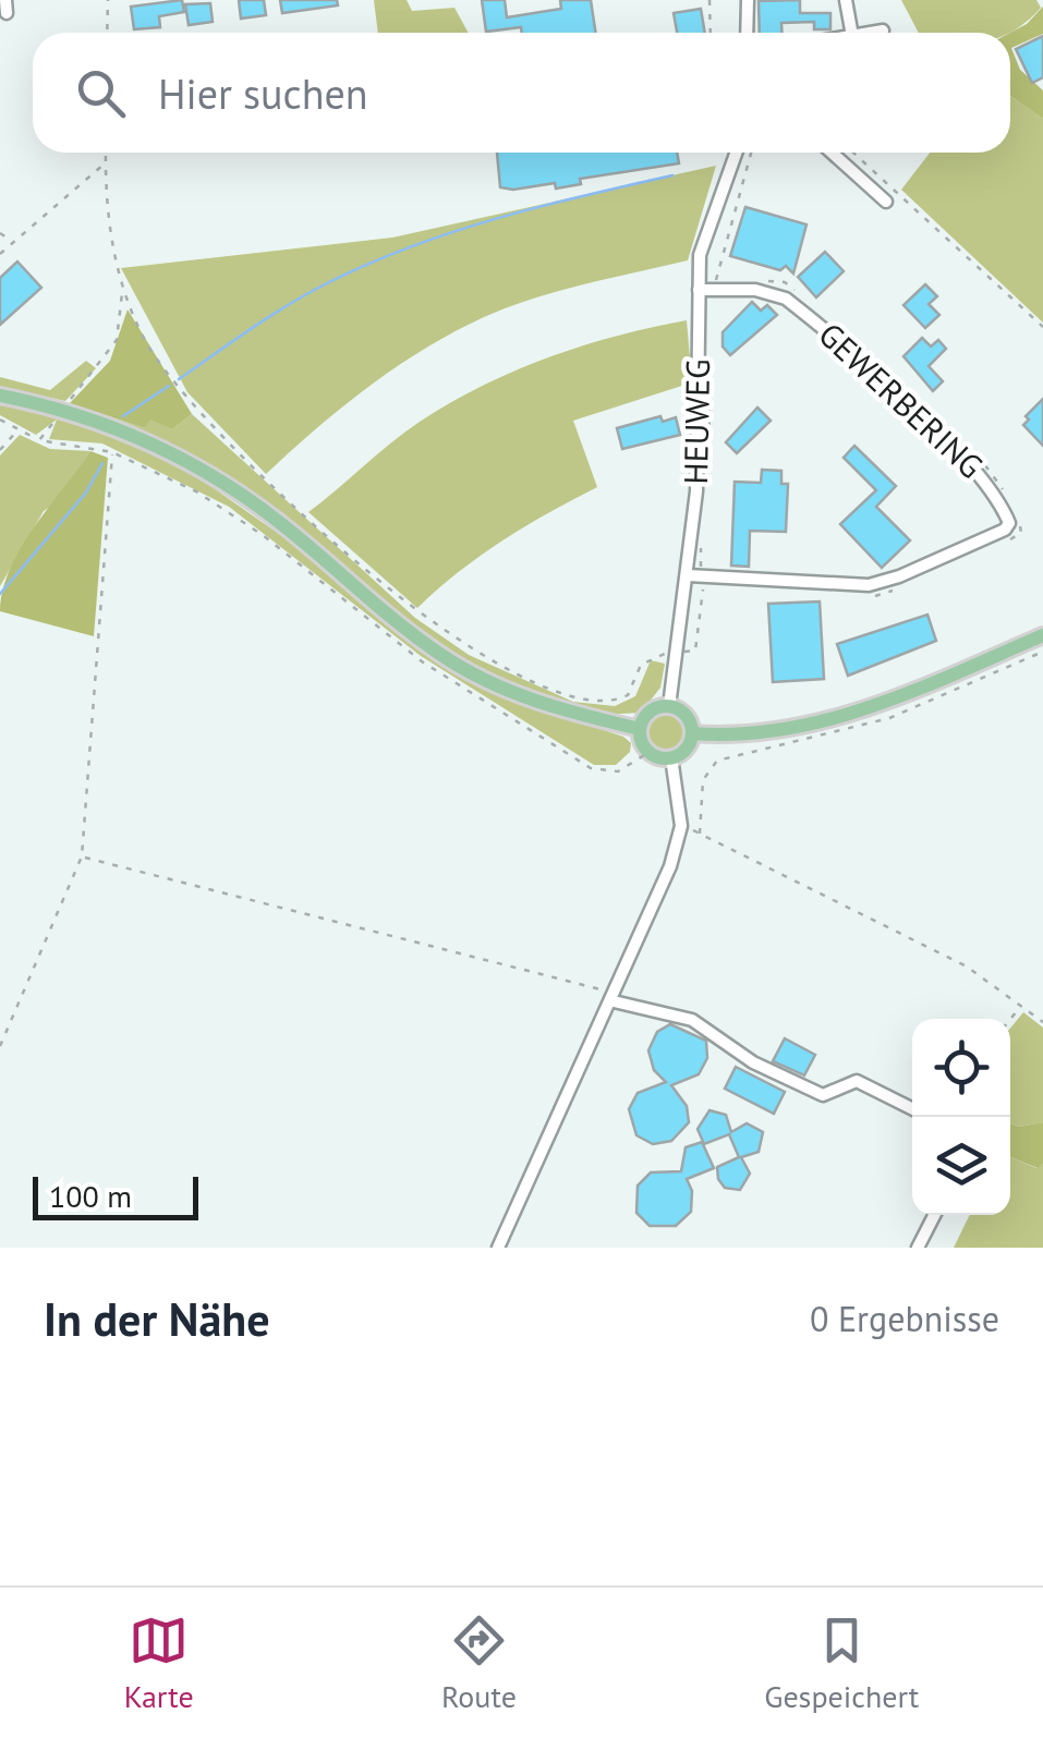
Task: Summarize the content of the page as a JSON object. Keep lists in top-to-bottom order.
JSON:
{
  "streets": {
    "street": ["GEWERBERING", "HEUWEG"]
  },
  "crossings": [
    ["GEWERBERING", "HEUWEG"]
  ],
  "scale_bar": "100 m",
  "page": {
    "search": "Hier suchen",
    "scale": "100 m",
    "heading": ["In der Nähe", "0 Ergebnisse"],
    "nav": ["Karte", "Route", "Gespeichert"]
  }
}
